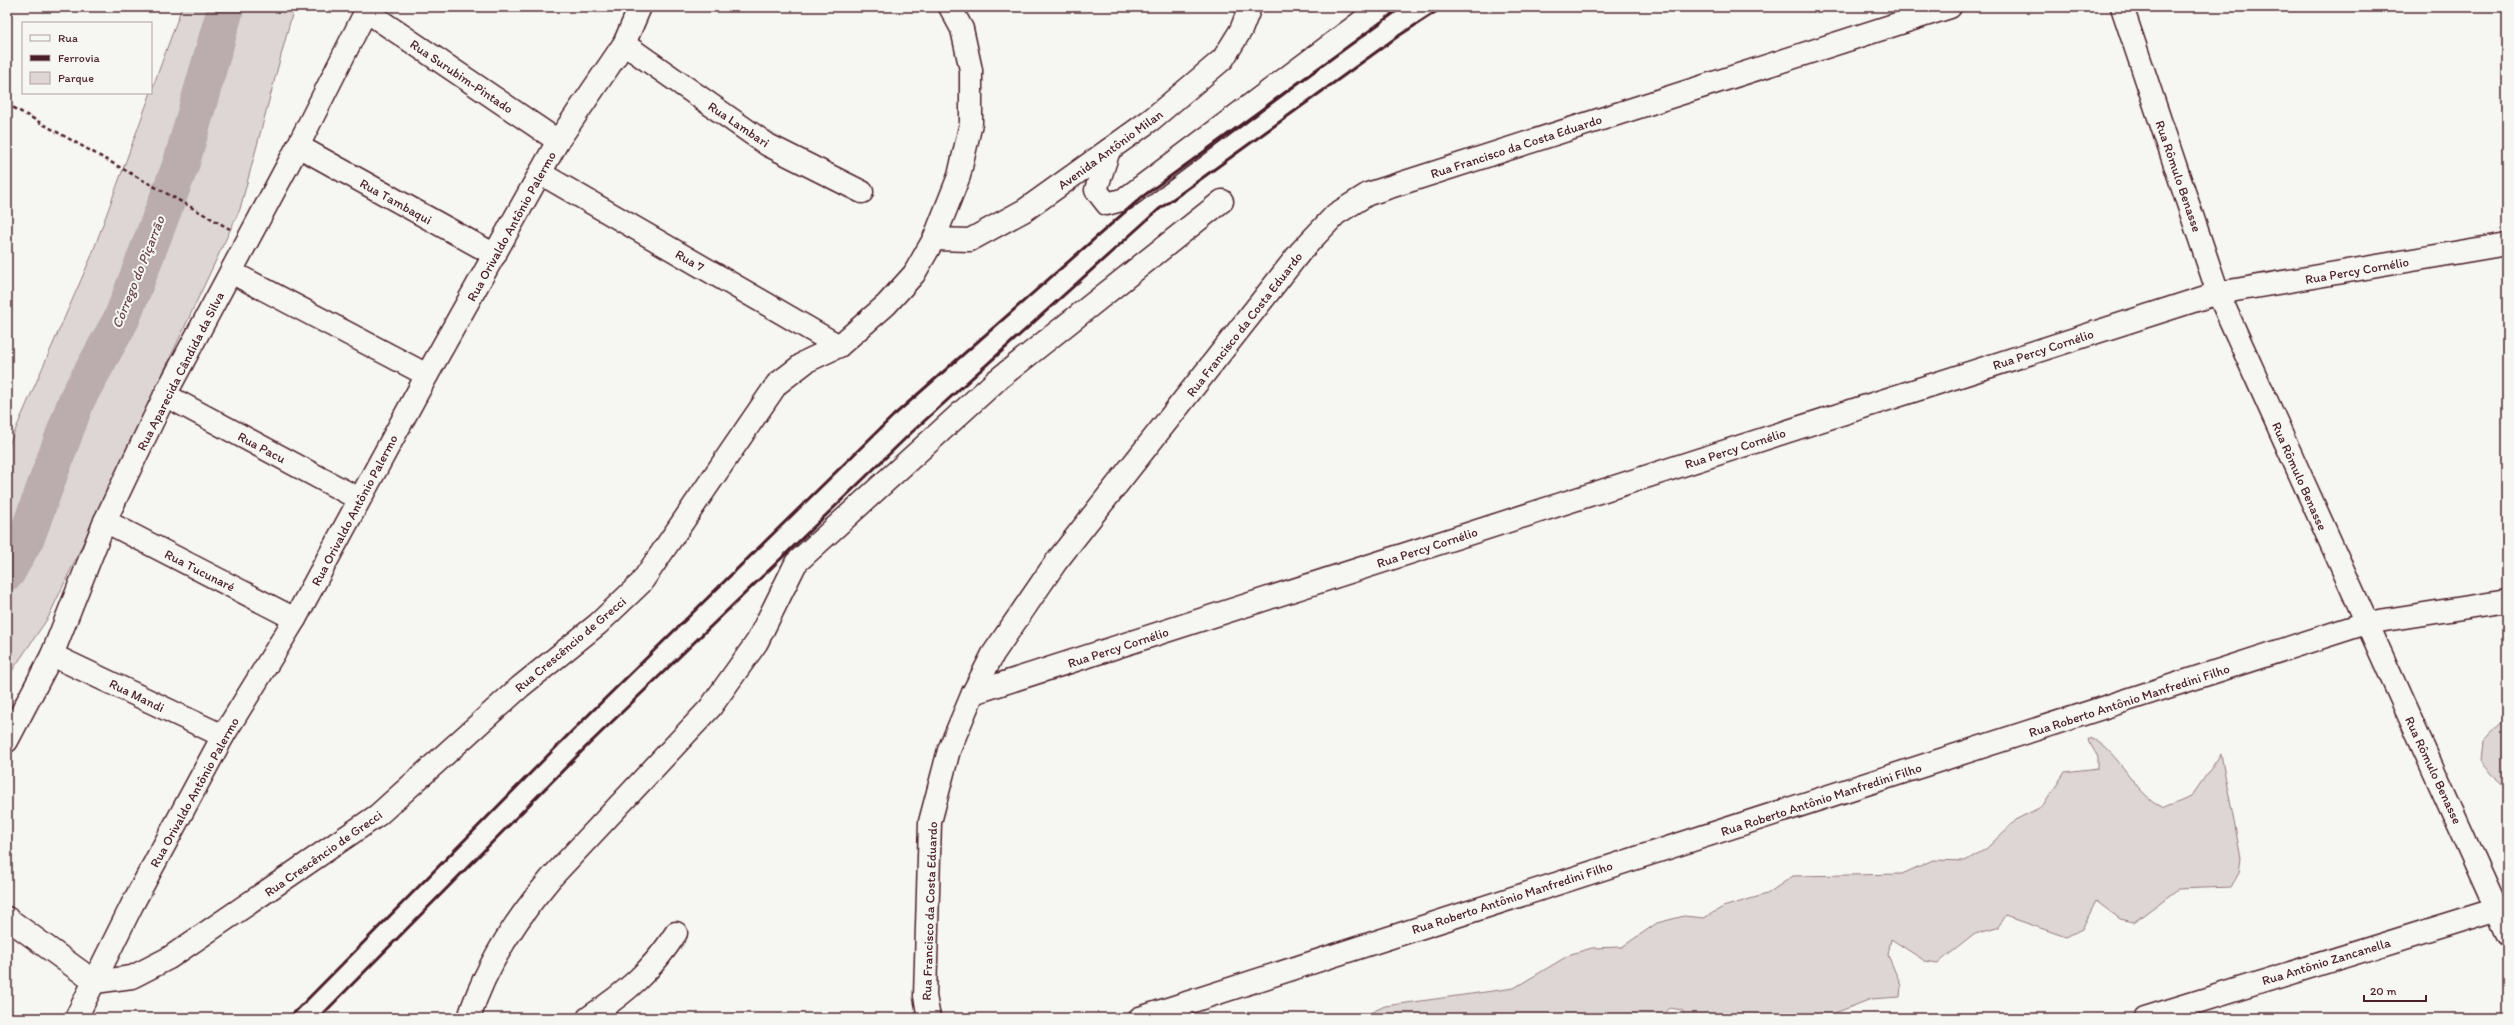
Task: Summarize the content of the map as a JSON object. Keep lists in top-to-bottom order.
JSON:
{
  "streets": {
    "street": [
      "Rua Surubim-Pintado",
      "Rua Lambari",
      "Rua Francisco da Costa Eduardo",
      "Avenida Antônio Milan",
      "Rua Rômulo Benasse",
      "Rua Tambaqui",
      "Rua Orivaldo Antônio Palermo",
      "Rua 7",
      "Rua Percy Cornélio",
      "Rua Aparecida Cândida da Silva",
      "Rua Pacu",
      "Rua Tucunaré",
      "Rua Crescêncio de Grecci",
      "Rua Mandi",
      "Rua Roberto Antônio Manfredini Filho",
      "Rua Antônio Zancanella"
    ]
  },
  "crossings": [
    ["Rua Surubim-Pintado", "Rua Orivaldo Antônio Palermo"],
    ["Rua Surubim-Pintado", "Rua Aparecida Cândida da Silva"],
    ["Rua Lambari", "Rua Orivaldo Antônio Palermo"],
    ["Rua Francisco da Costa Eduardo", "Rua Percy Cornélio"],
    ["Avenida Antônio Milan", "Rua Crescêncio de Grecci"],
    ["Rua Rômulo Benasse", "Rua Percy Cornélio"],
    ["Rua Rômulo Benasse", "Rua Roberto Antônio Manfredini Filho"],
    ["Rua Rômulo Benasse", "Rua Antônio Zancanella"],
    ["Rua Tambaqui", "Rua Orivaldo Antônio Palermo"],
    ["Rua Tambaqui", "Rua Aparecida Cândida da Silva"],
    ["Rua Orivaldo Antônio Palermo", "Rua 7"],
    ["Rua Orivaldo Antônio Palermo", "Rua Pacu"],
    ["Rua Orivaldo Antônio Palermo", "Rua Tucunaré"],
    ["Rua Orivaldo Antônio Palermo", "Rua Crescêncio de Grecci"],
    ["Rua Orivaldo Antônio Palermo", "Rua Mandi"],
    ["Rua 7", "Rua Crescêncio de Grecci"],
    ["Rua Aparecida Cândida da Silva", "Rua Pacu"],
    ["Rua Aparecida Cândida da Silva", "Rua Tucunaré"],
    ["Rua Aparecida Cândida da Silva", "Rua Mandi"]
  ],
  "water": ["Córrego do Piçarrão"],
  "legend": ["Rua", "Ferrovia", "Parque"],
  "scale_bar": "20 m"
}
